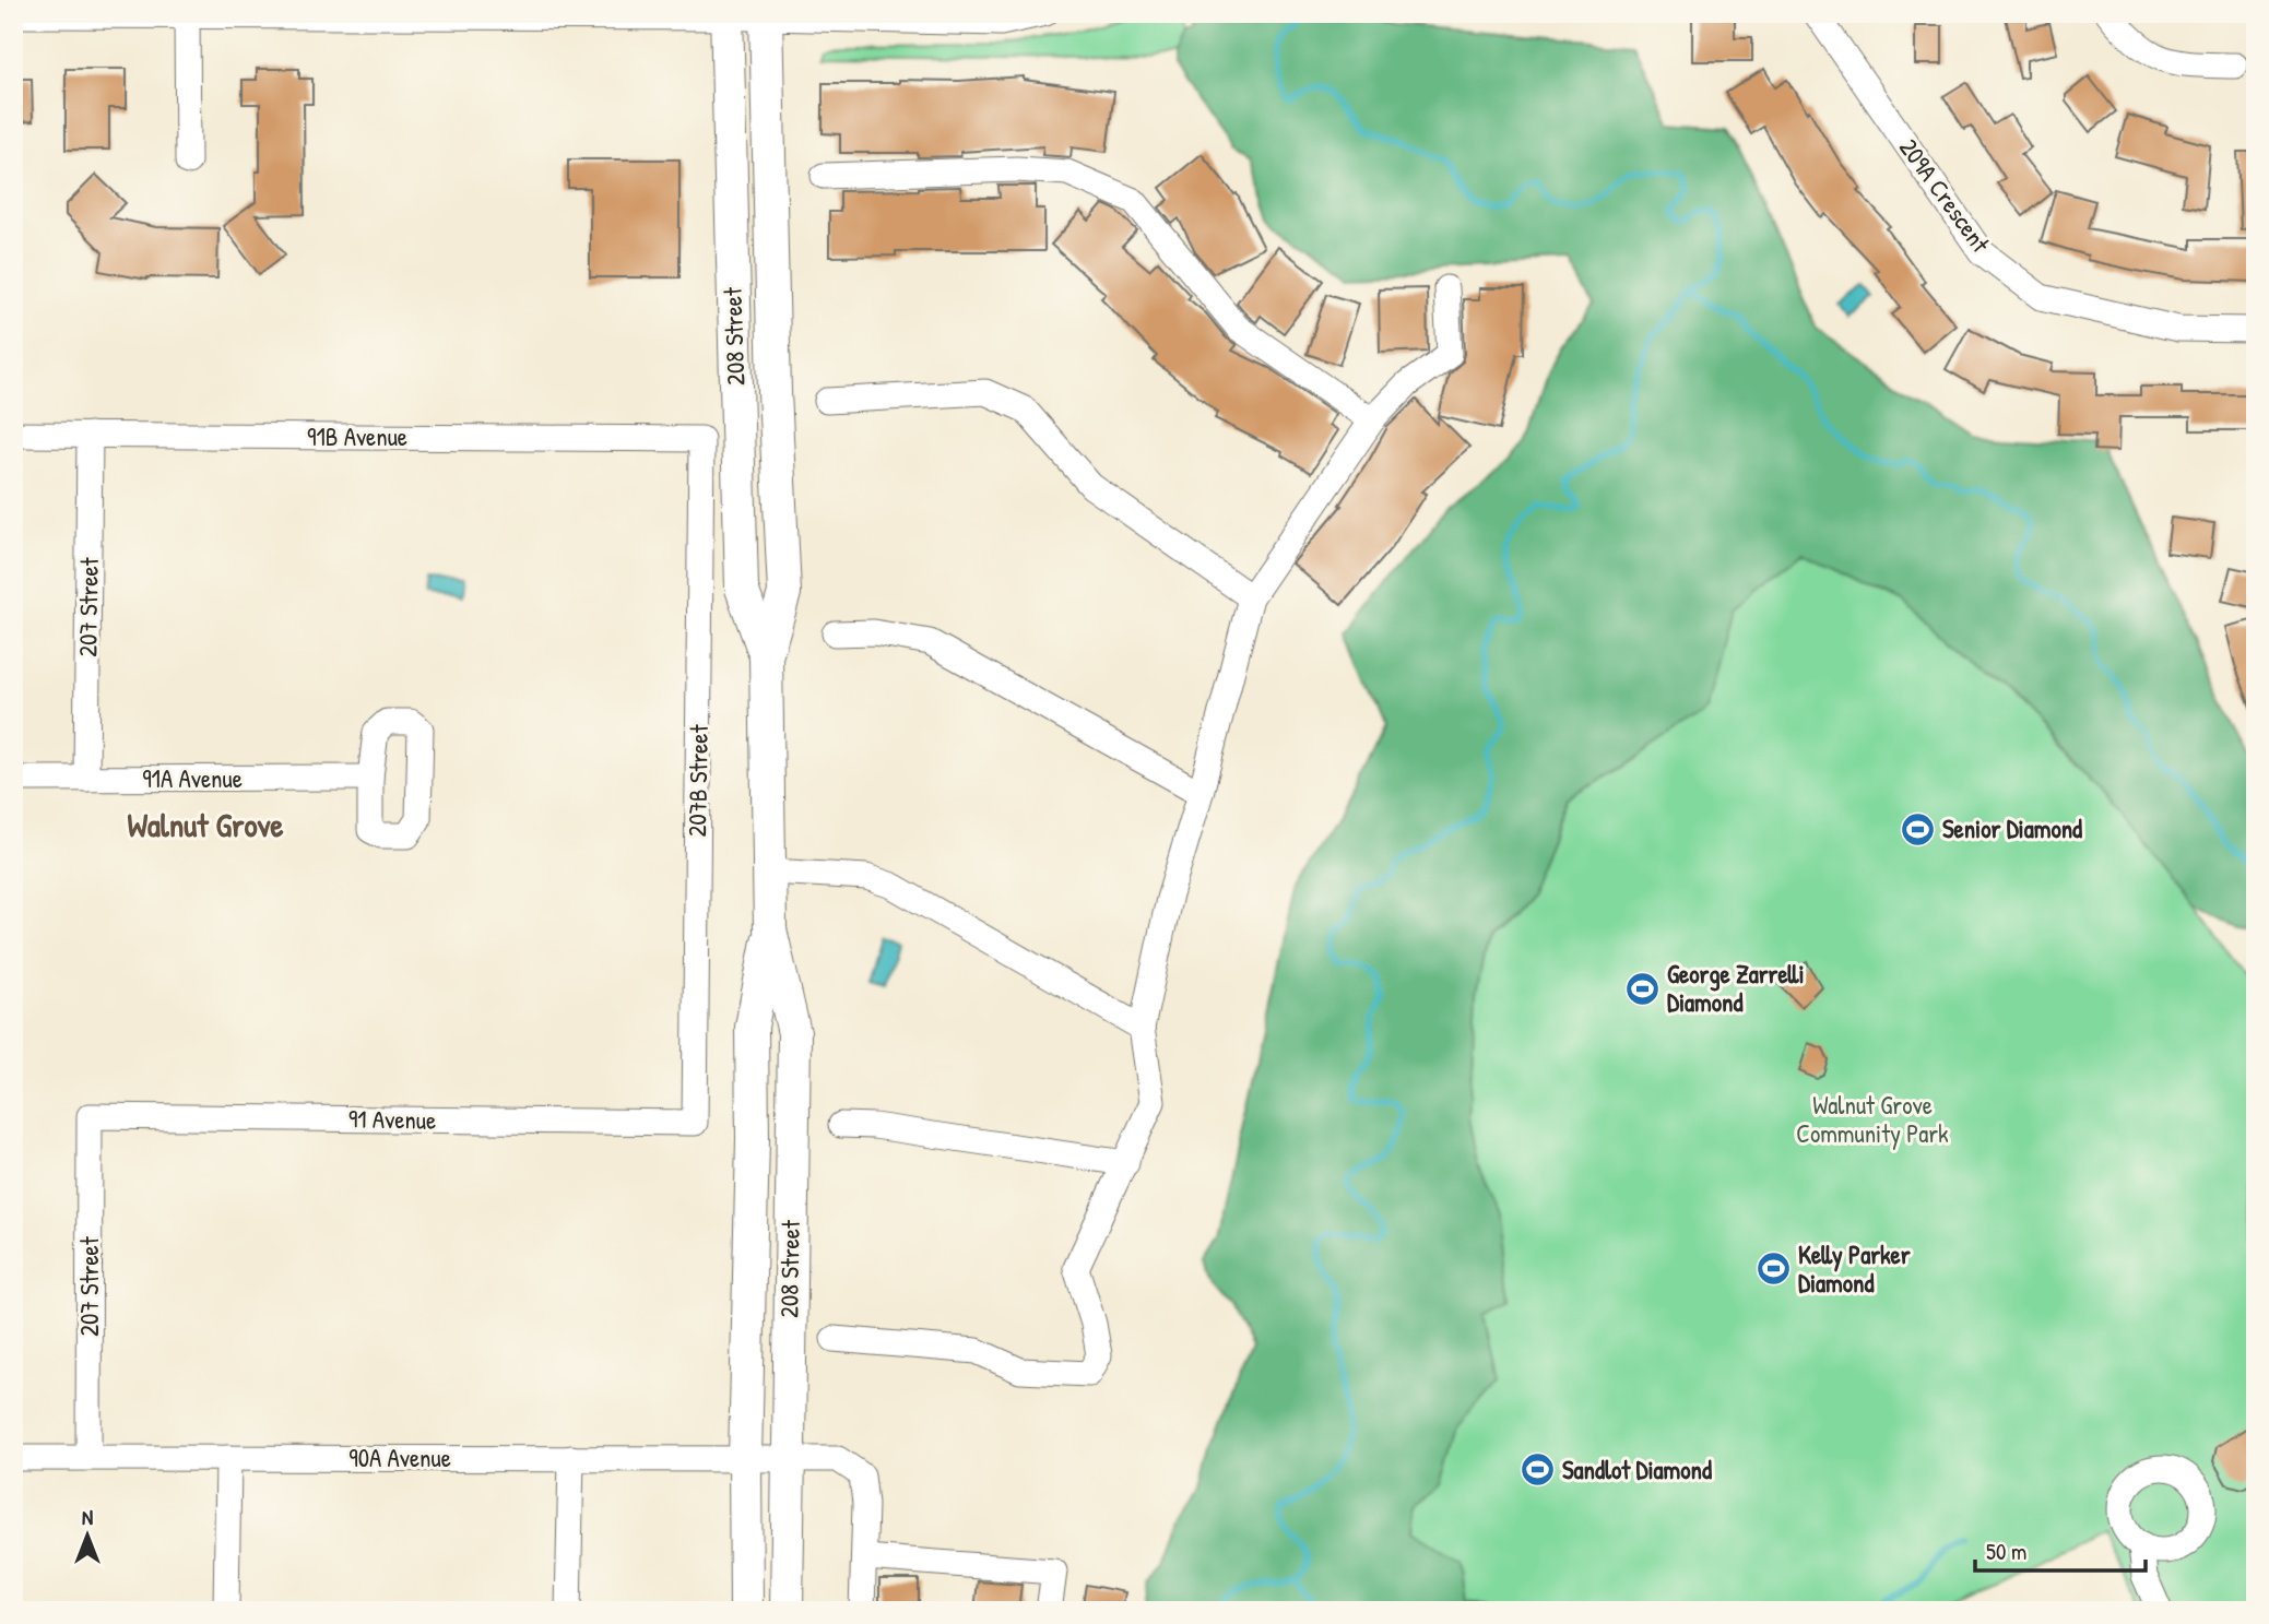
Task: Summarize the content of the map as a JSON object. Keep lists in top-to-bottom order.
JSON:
{
  "streets": {
    "main road": ["208 Street"],
    "street": [
      "209A Crescent",
      "91B Avenue",
      "207 Street",
      "91A Avenue",
      "207B Street",
      "91 Avenue",
      "90A Avenue"
    ]
  },
  "crossings": [
    ["208 Street", "90A Avenue"],
    ["91B Avenue", "207 Street"],
    ["91B Avenue", "207B Street"],
    ["207 Street", "91A Avenue"],
    ["207 Street", "91 Avenue"],
    ["207 Street", "90A Avenue"],
    ["207B Street", "91 Avenue"]
  ],
  "districts": ["Walnut Grove"],
  "parks": ["Walnut Grove Community Park"],
  "places": {
    "sports": [
      "Senior Diamond",
      "George Zarrelli Diamond",
      "Kelly Parker Diamond",
      "Sandlot Diamond"
    ]
  },
  "scale_bar": "50 m",
  "north": "top"
}
